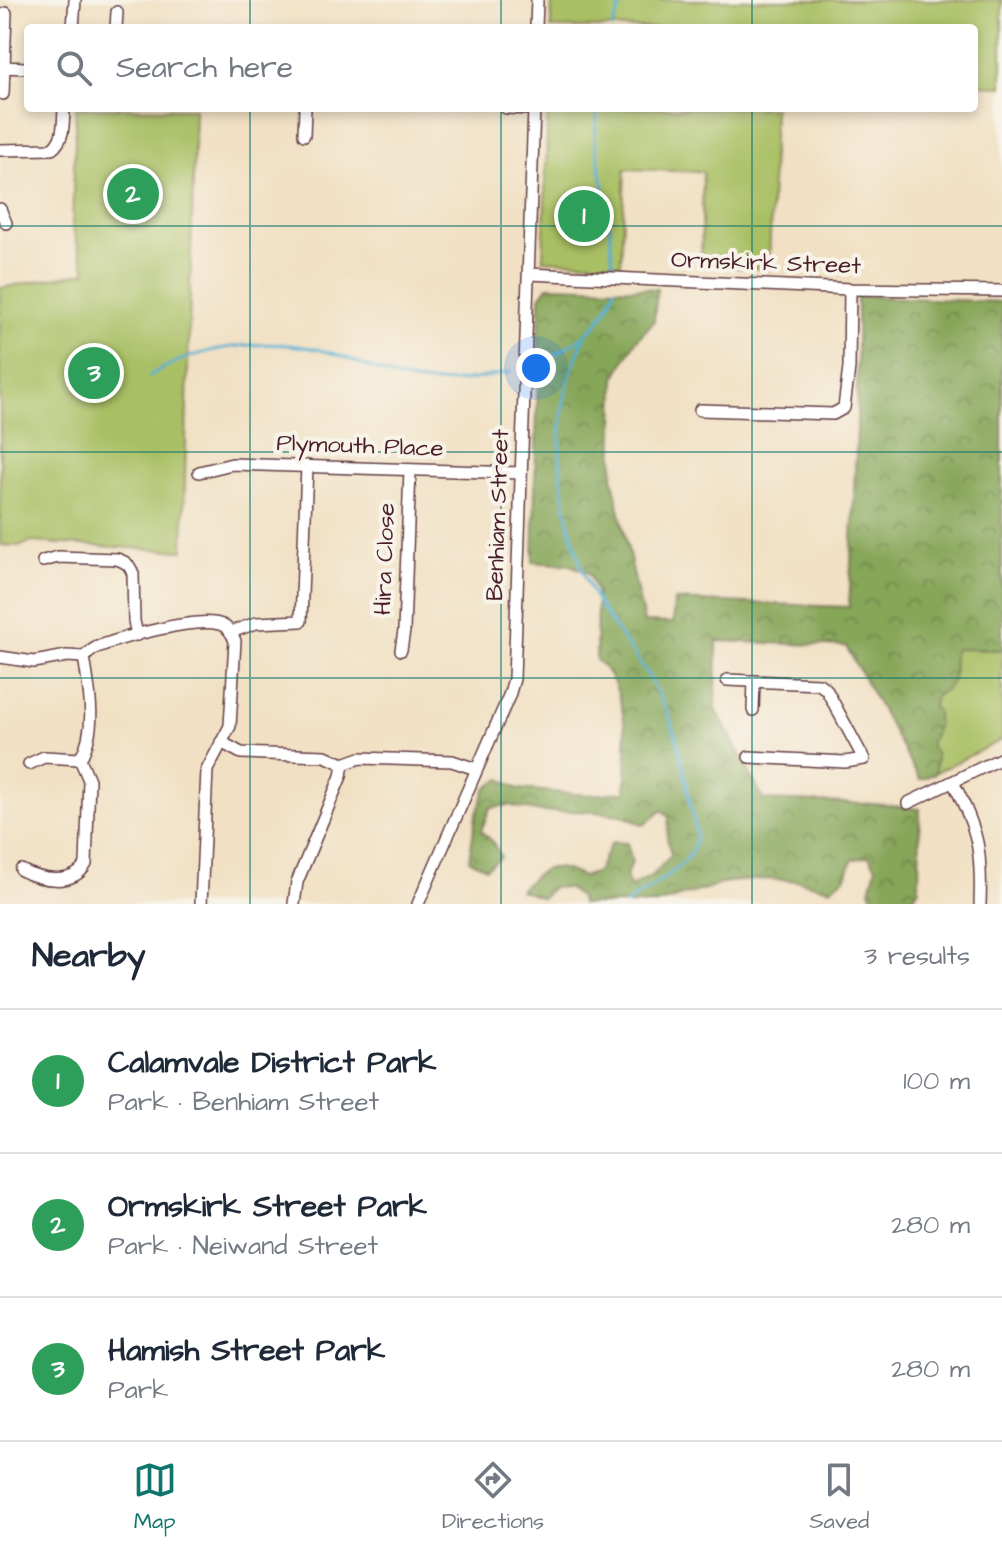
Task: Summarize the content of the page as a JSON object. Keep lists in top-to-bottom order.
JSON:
{
  "streets": {
    "street": [
      "Ormskirk Street",
      "Plymouth Place",
      "Benhiam Street",
      "Hira Close"
    ]
  },
  "crossings": [
    ["Ormskirk Street", "Benhiam Street"],
    ["Plymouth Place", "Benhiam Street"],
    ["Plymouth Place", "Hira Close"]
  ],
  "page": {
    "search": "Search here",
    "pins": ["2", "1", "3"],
    "heading": ["Nearby", "3 results"],
    "list": [
      {
        "mark": "1",
        "name": "Calamvale District Park",
        "note": "Park · Benhiam Street",
        "value": "100 m"
      },
      {
        "mark": "2",
        "name": "Ormskirk Street Park",
        "note": "Park · Neiwand Street",
        "value": "280 m"
      },
      {
        "mark": "3",
        "name": "Hamish Street Park",
        "note": "Park",
        "value": "280 m"
      }
    ],
    "nav": ["Map", "Directions", "Saved"]
  }
}
